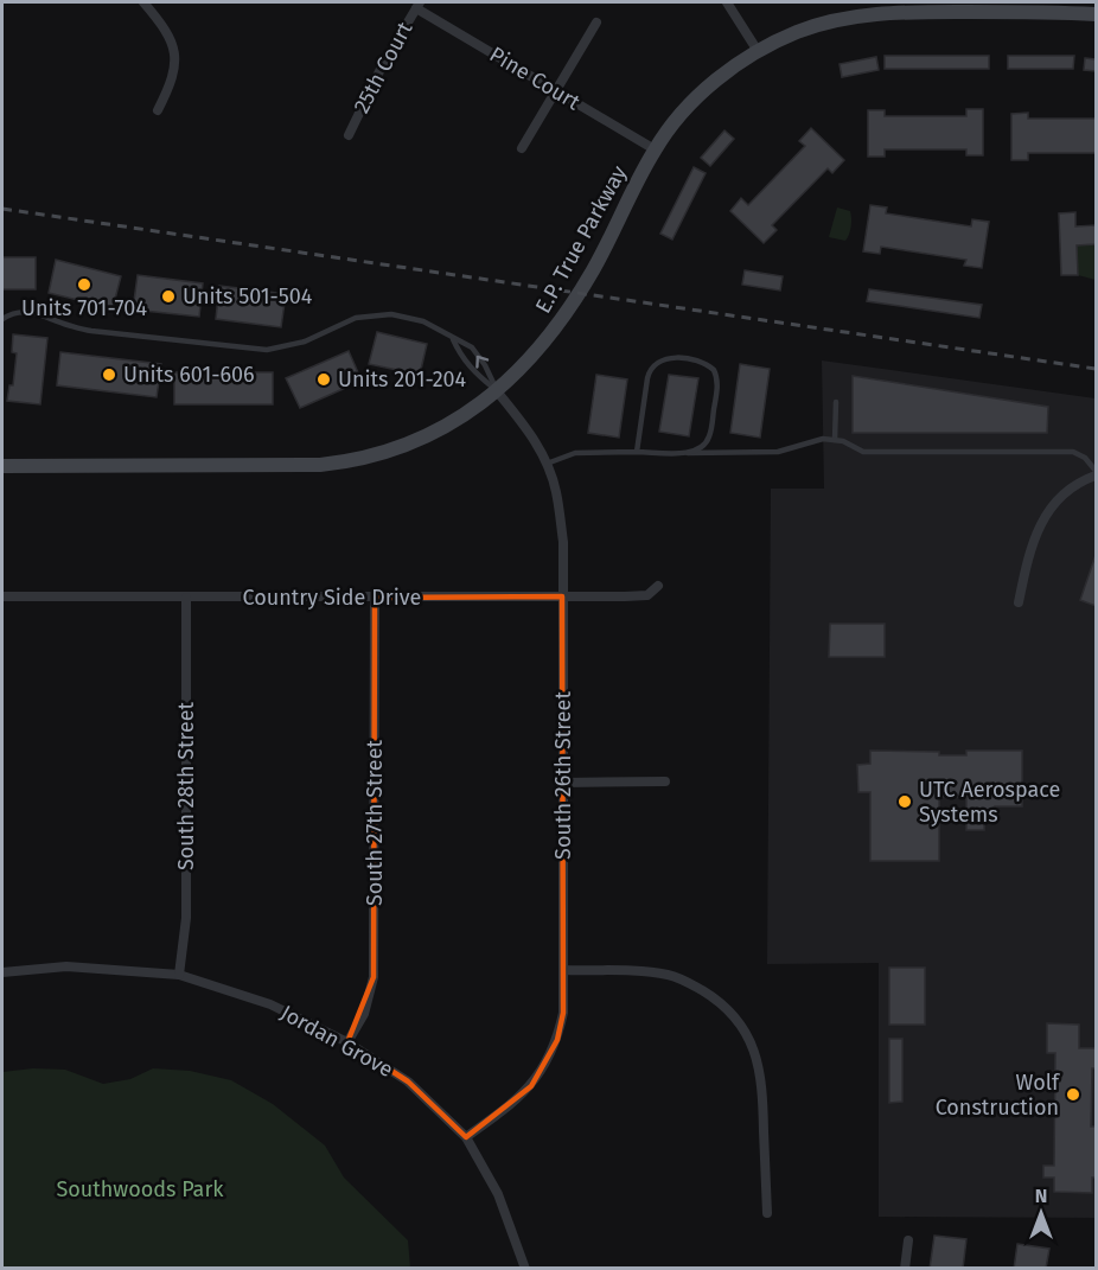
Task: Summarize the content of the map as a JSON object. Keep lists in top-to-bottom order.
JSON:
{
  "streets": {
    "main road": ["E.P. True Parkway"],
    "street": [
      "25th Court",
      "Pine Court",
      "Country Side Drive",
      "South 26th Street",
      "South 28th Street",
      "South 27th Street",
      "Jordan Grove"
    ]
  },
  "crossings": [
    ["25th Court", "Pine Court"],
    ["Pine Court", "E.P. True Parkway"],
    ["E.P. True Parkway", "South 26th Street"],
    ["Country Side Drive", "South 26th Street"],
    ["Country Side Drive", "South 28th Street"],
    ["Country Side Drive", "South 27th Street"],
    ["South 26th Street", "Jordan Grove"],
    ["South 28th Street", "Jordan Grove"],
    ["South 27th Street", "Jordan Grove"]
  ],
  "parks": ["Southwoods Park"],
  "places": [
    "Units 701-704",
    "Units 501-504",
    "Units 601-606",
    "Units 201-204",
    "UTC Aerospace Systems",
    "Wolf Construction"
  ],
  "north": "top"
}
